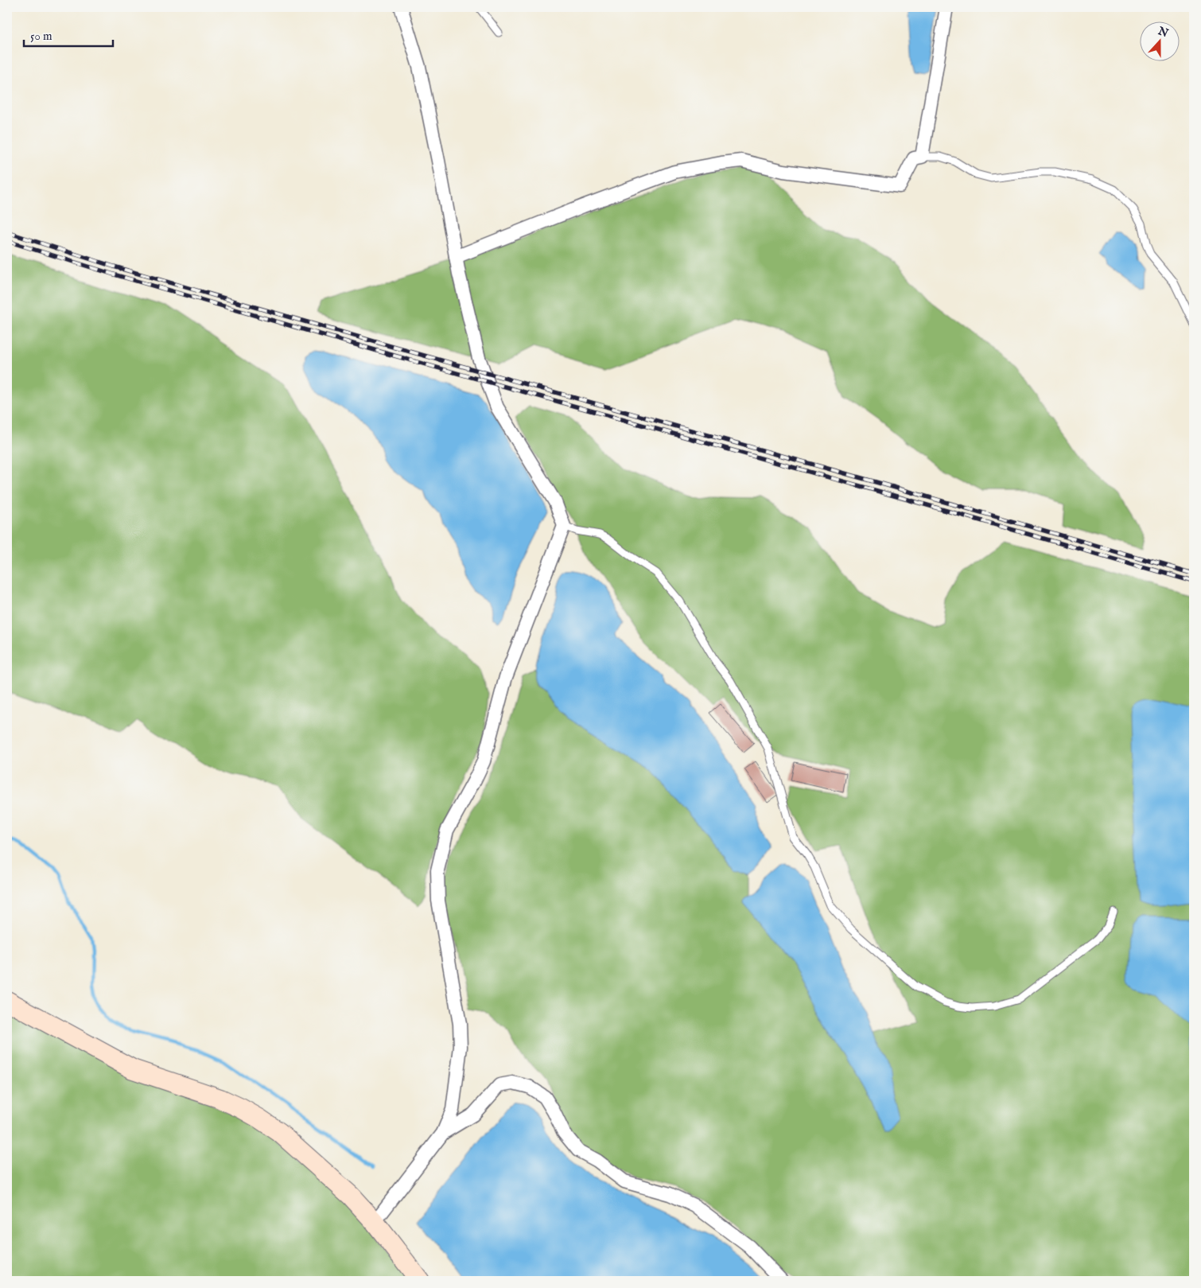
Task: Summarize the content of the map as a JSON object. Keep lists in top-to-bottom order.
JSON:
{
  "scale_bar": "50 m",
  "north": "top"
}
